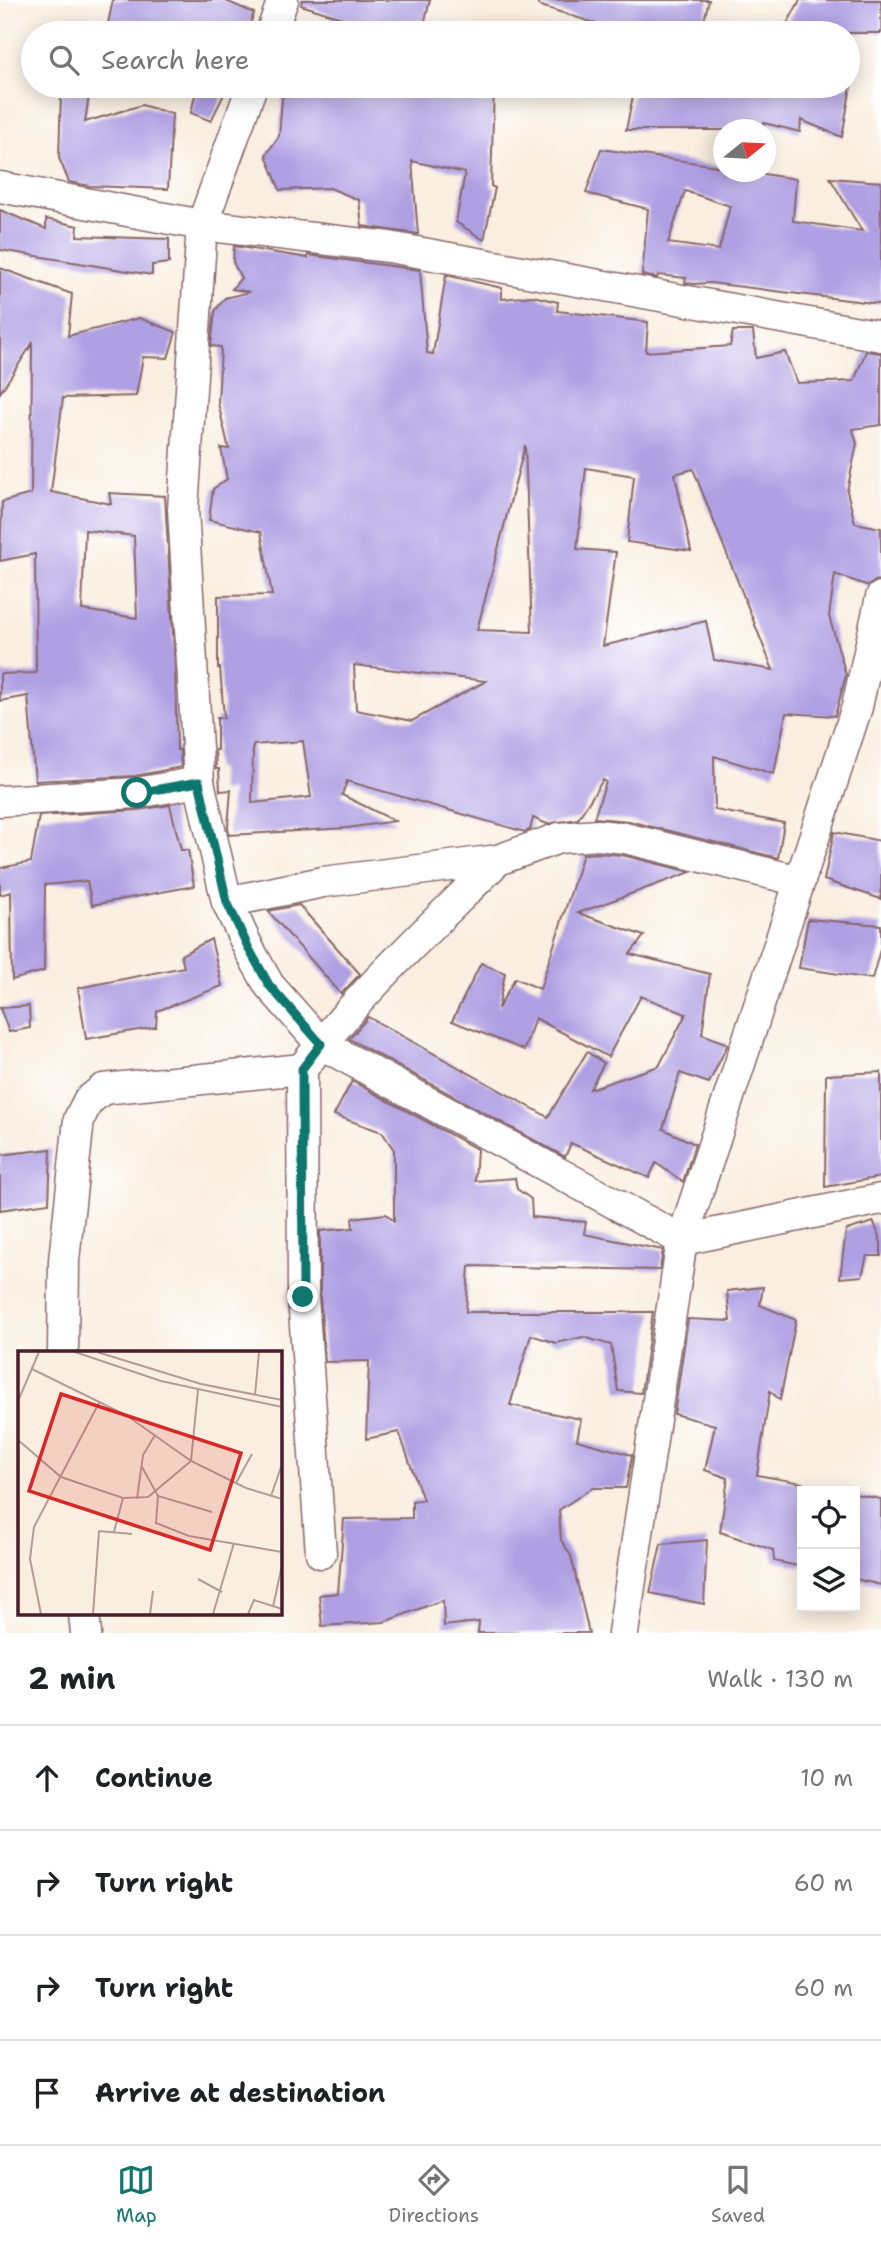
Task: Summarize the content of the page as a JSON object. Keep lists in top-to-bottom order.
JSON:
{
  "north": "right",
  "page": {
    "search": "Search here",
    "heading": ["2 min", "Walk · 130 m"],
    "list": [
      ["Continue", "10 m"],
      ["Turn right", "60 m"],
      ["Turn right", "60 m"],
      "Arrive at destination"
    ],
    "nav": ["Map", "Directions", "Saved"]
  }
}
